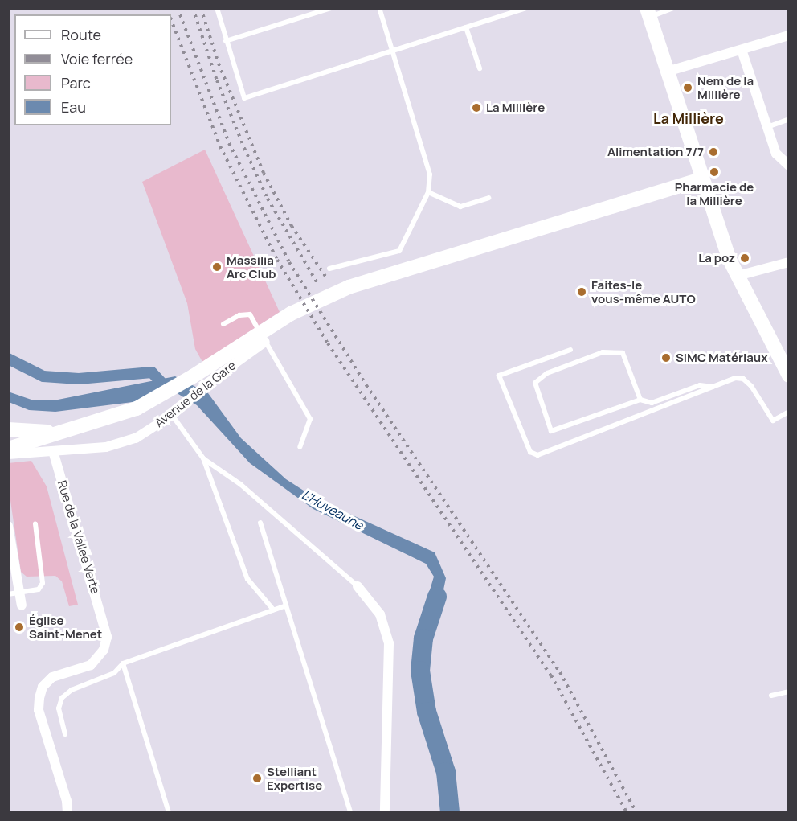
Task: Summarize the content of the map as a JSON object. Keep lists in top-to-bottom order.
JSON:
{
  "streets": {
    "street": ["Avenue de la Gare", "Rue de la Vallée Verte"]
  },
  "crossings": [
    ["Avenue de la Gare", "Rue de la Vallée Verte"]
  ],
  "districts": ["La Millière"],
  "water": ["L'Huveaune"],
  "places": [
    "Nem de la Millière",
    "La Millière",
    "Alimentation 7/7",
    "Pharmacie de la Millière",
    "La poz",
    "Massilia Arc Club",
    "Faites-le vous-même AUTO",
    "SIMC Matériaux",
    "Église Saint-Menet",
    "Stelliant Expertise"
  ],
  "legend": [
    "Route",
    "Voie ferrée",
    "Parc",
    "Eau"
  ]
}
